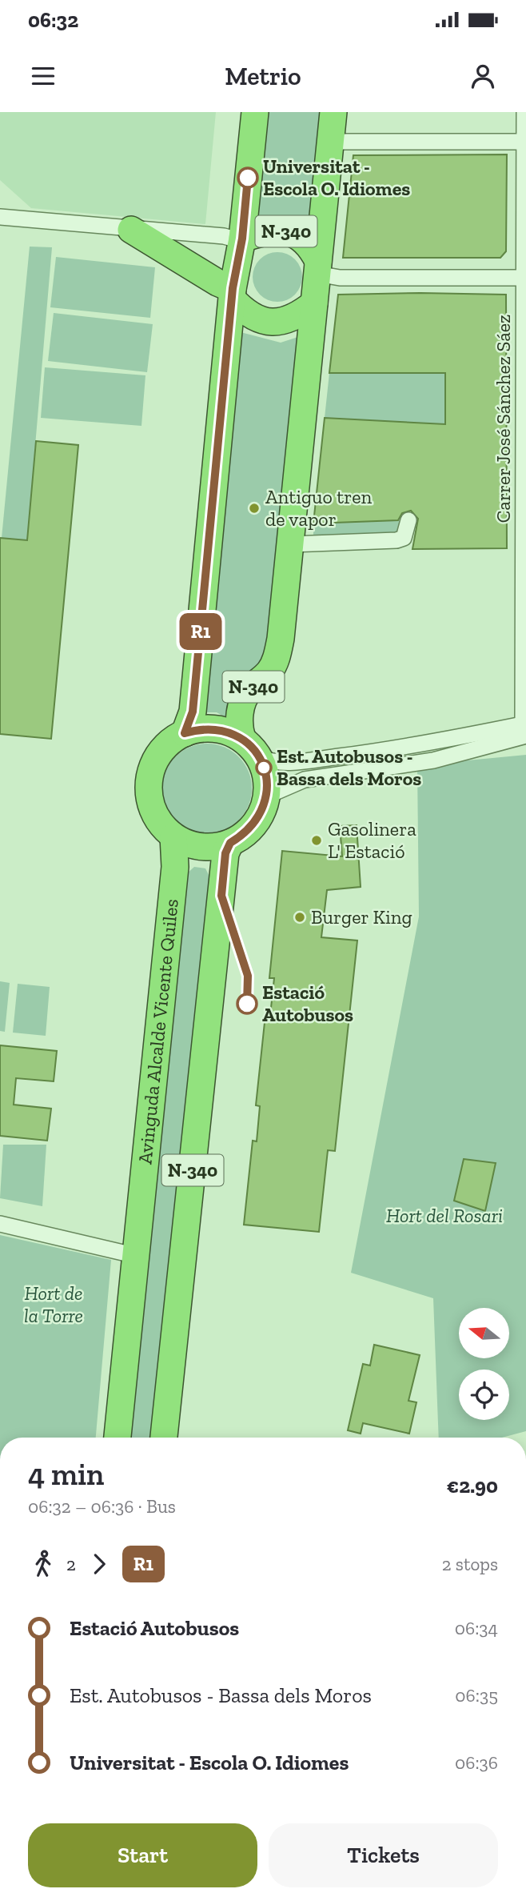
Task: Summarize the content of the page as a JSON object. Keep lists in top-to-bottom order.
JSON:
{
  "streets": {
    "highway": ["N-340", "Avinguda Alcalde Vicente Quiles"],
    "street": ["Carrer José Sánchez Sáez"]
  },
  "crossings": [
    ["N-340", "Avinguda Alcalde Vicente Quiles"]
  ],
  "parks": ["Hort del Rosari", "Hort de la Torre"],
  "places": [
    "Universitat - Escola O. Idiomes",
    "Antiguo tren de vapor",
    "Est. Autobusos - Bassa dels Moros",
    "Gasolinera L' Estació",
    "Burger King",
    "Estació Autobusos"
  ],
  "lines": ["bus line R1"],
  "north": "left",
  "page": {
    "status": "06:32",
    "header": "Metrio",
    "on_map": "R1",
    "heading": ["4 min", "06:32 – 06:36 · Bus", "€2.90"],
    "legs": ["2", "R1", "2 stops"],
    "list": [
      {
        "name": "Estació Autobusos",
        "value": "06:34"
      },
      {
        "name": "Est. Autobusos - Bassa dels Moros",
        "value": "06:35"
      },
      {
        "name": "Universitat - Escola O. Idiomes",
        "value": "06:36"
      }
    ],
    "buttons": ["Start", "Tickets"]
  }
}
